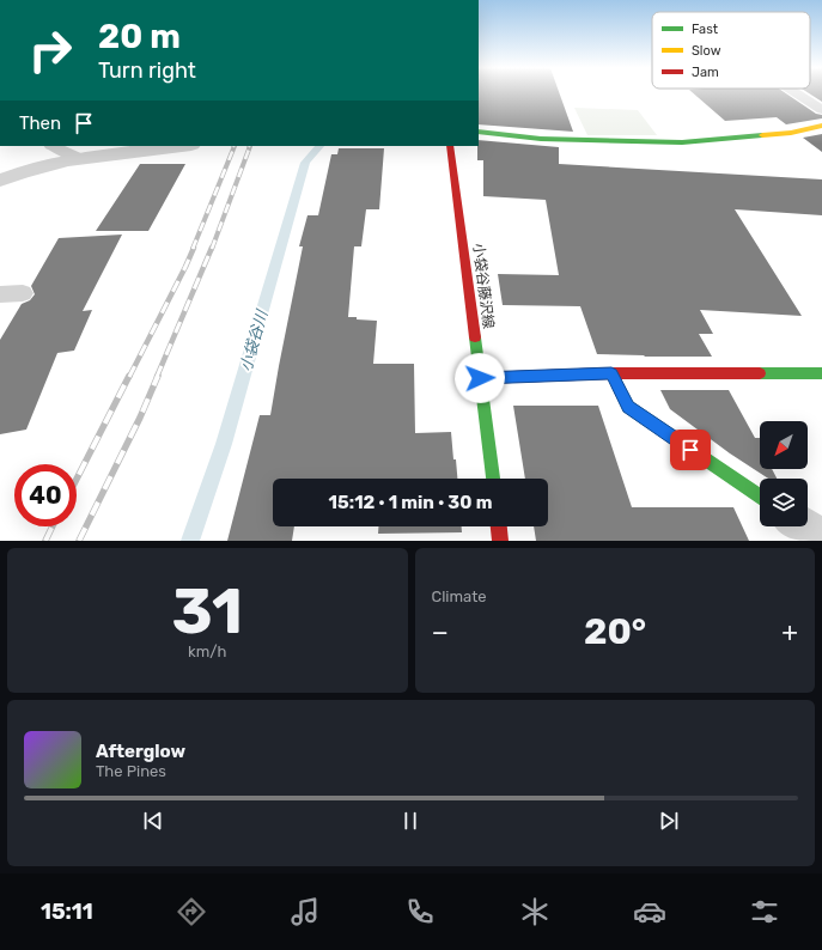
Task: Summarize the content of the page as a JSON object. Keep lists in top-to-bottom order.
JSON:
{
  "streets": {
    "street": ["小袋谷藤沢線"]
  },
  "water": ["小袋谷川"],
  "legend": ["Fast", "Slow", "Jam"],
  "north": "bottom left",
  "page": {
    "turn": ["20 m", "Turn right"],
    "then": "Then",
    "limit": "40",
    "trip": "15:12 · 1 min · 30 m",
    "tile": [
      ["31", "km/h"],
      "Climate"
    ],
    "heat": ["−", "20°", "+"],
    "song": ["Afterglow", "The Pines"],
    "tabs": "15:11"
  }
}
